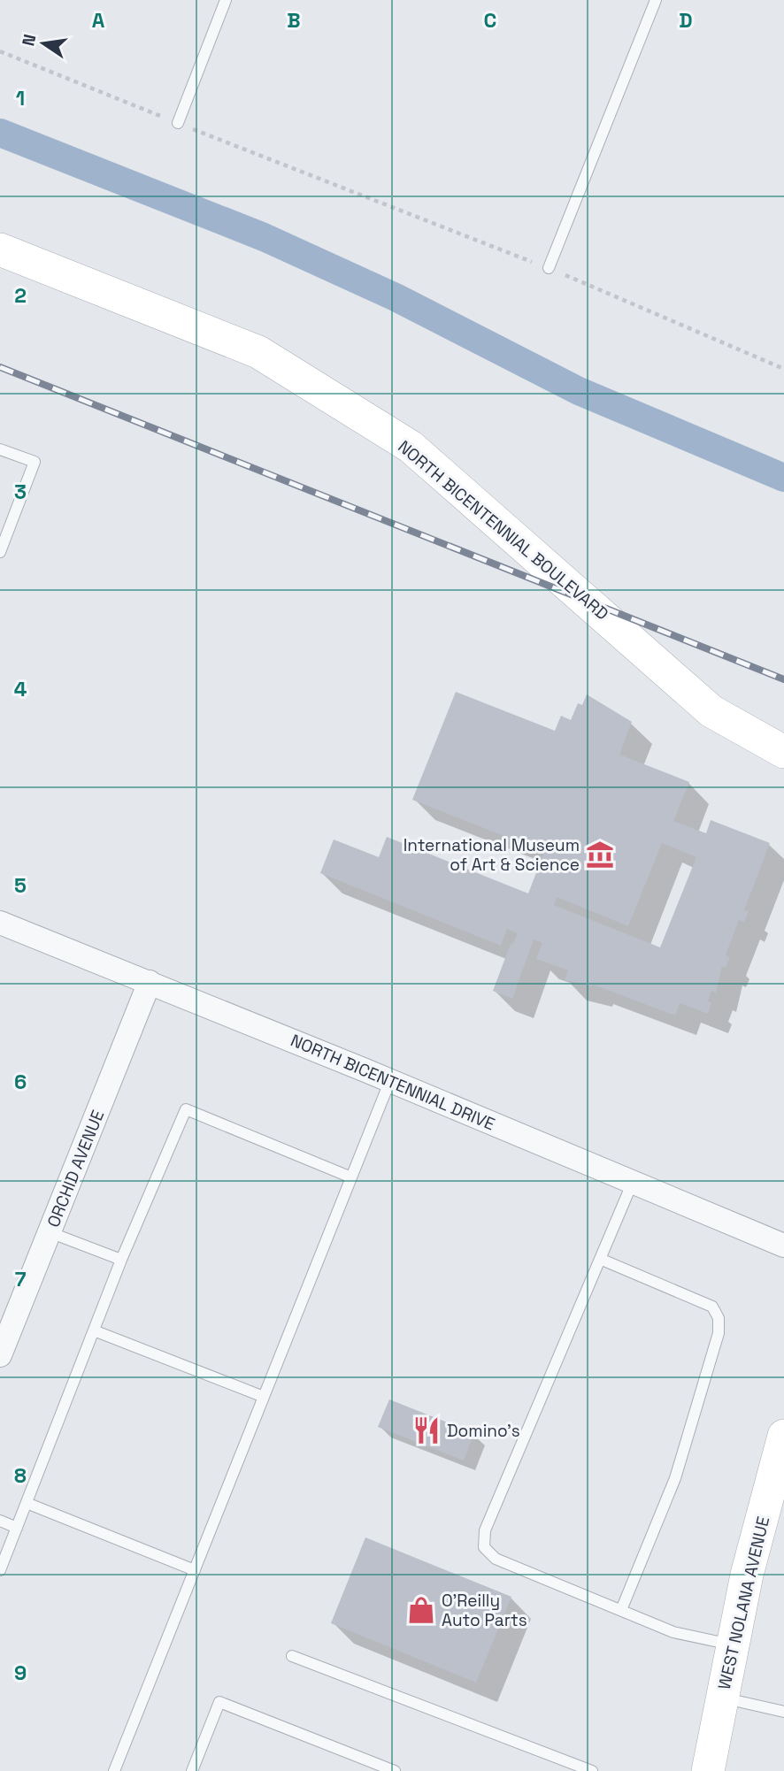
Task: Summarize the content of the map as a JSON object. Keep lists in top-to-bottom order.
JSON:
{
  "streets": {
    "main road": ["NORTH BICENTENNIAL BOULEVARD", "WEST NOLANA AVENUE"],
    "street": ["NORTH BICENTENNIAL DRIVE", "ORCHID AVENUE"]
  },
  "crossings": [
    ["NORTH BICENTENNIAL DRIVE", "ORCHID AVENUE"]
  ],
  "places": {
    "museum": ["International Museum of Art & Science"],
    "restaurant": ["Domino's"],
    "shop": ["O'Reilly Auto Parts"]
  },
  "north": "left",
  "grid": {
    "columns": [
      "A",
      "B",
      "C",
      "D"
    ],
    "rows": [
      "1",
      "2",
      "3",
      "4",
      "5",
      "6",
      "7",
      "8",
      "9"
    ]
  }
}
